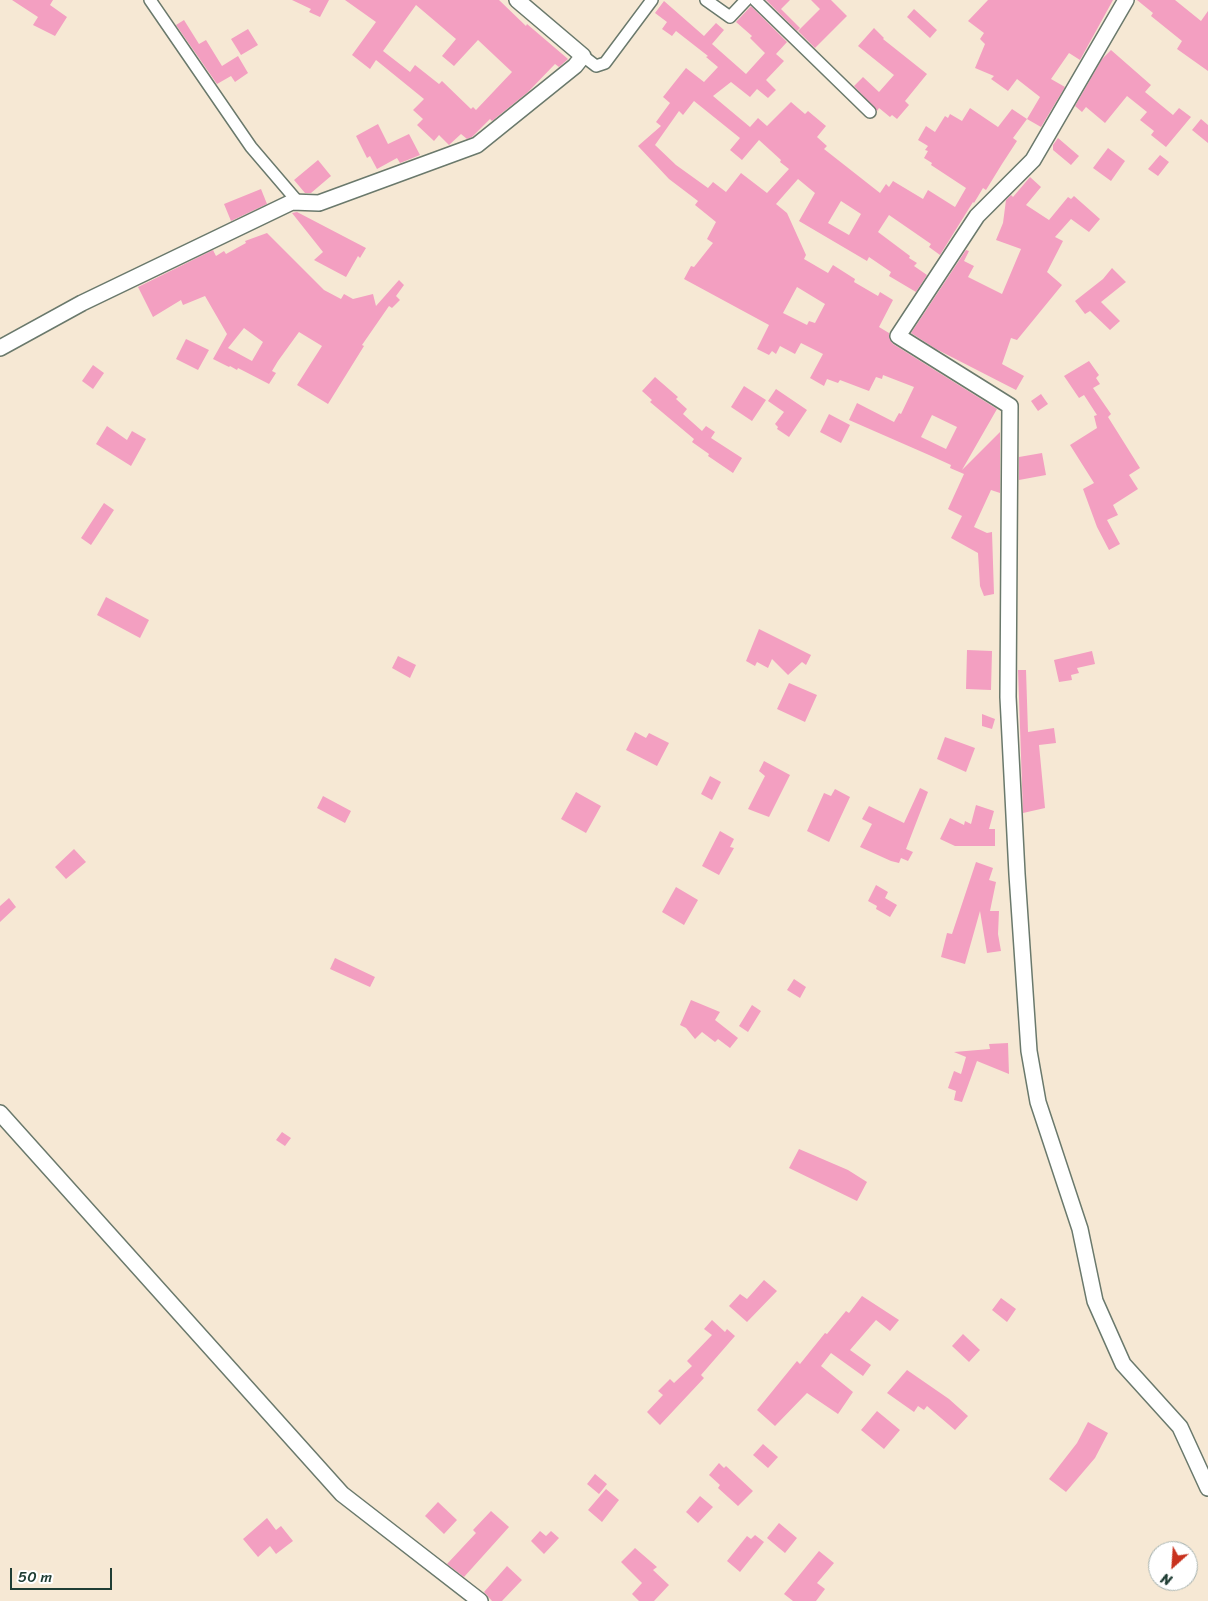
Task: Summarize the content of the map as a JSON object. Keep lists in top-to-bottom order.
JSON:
{
  "scale_bar": "50 m",
  "north": "bottom left"
}
